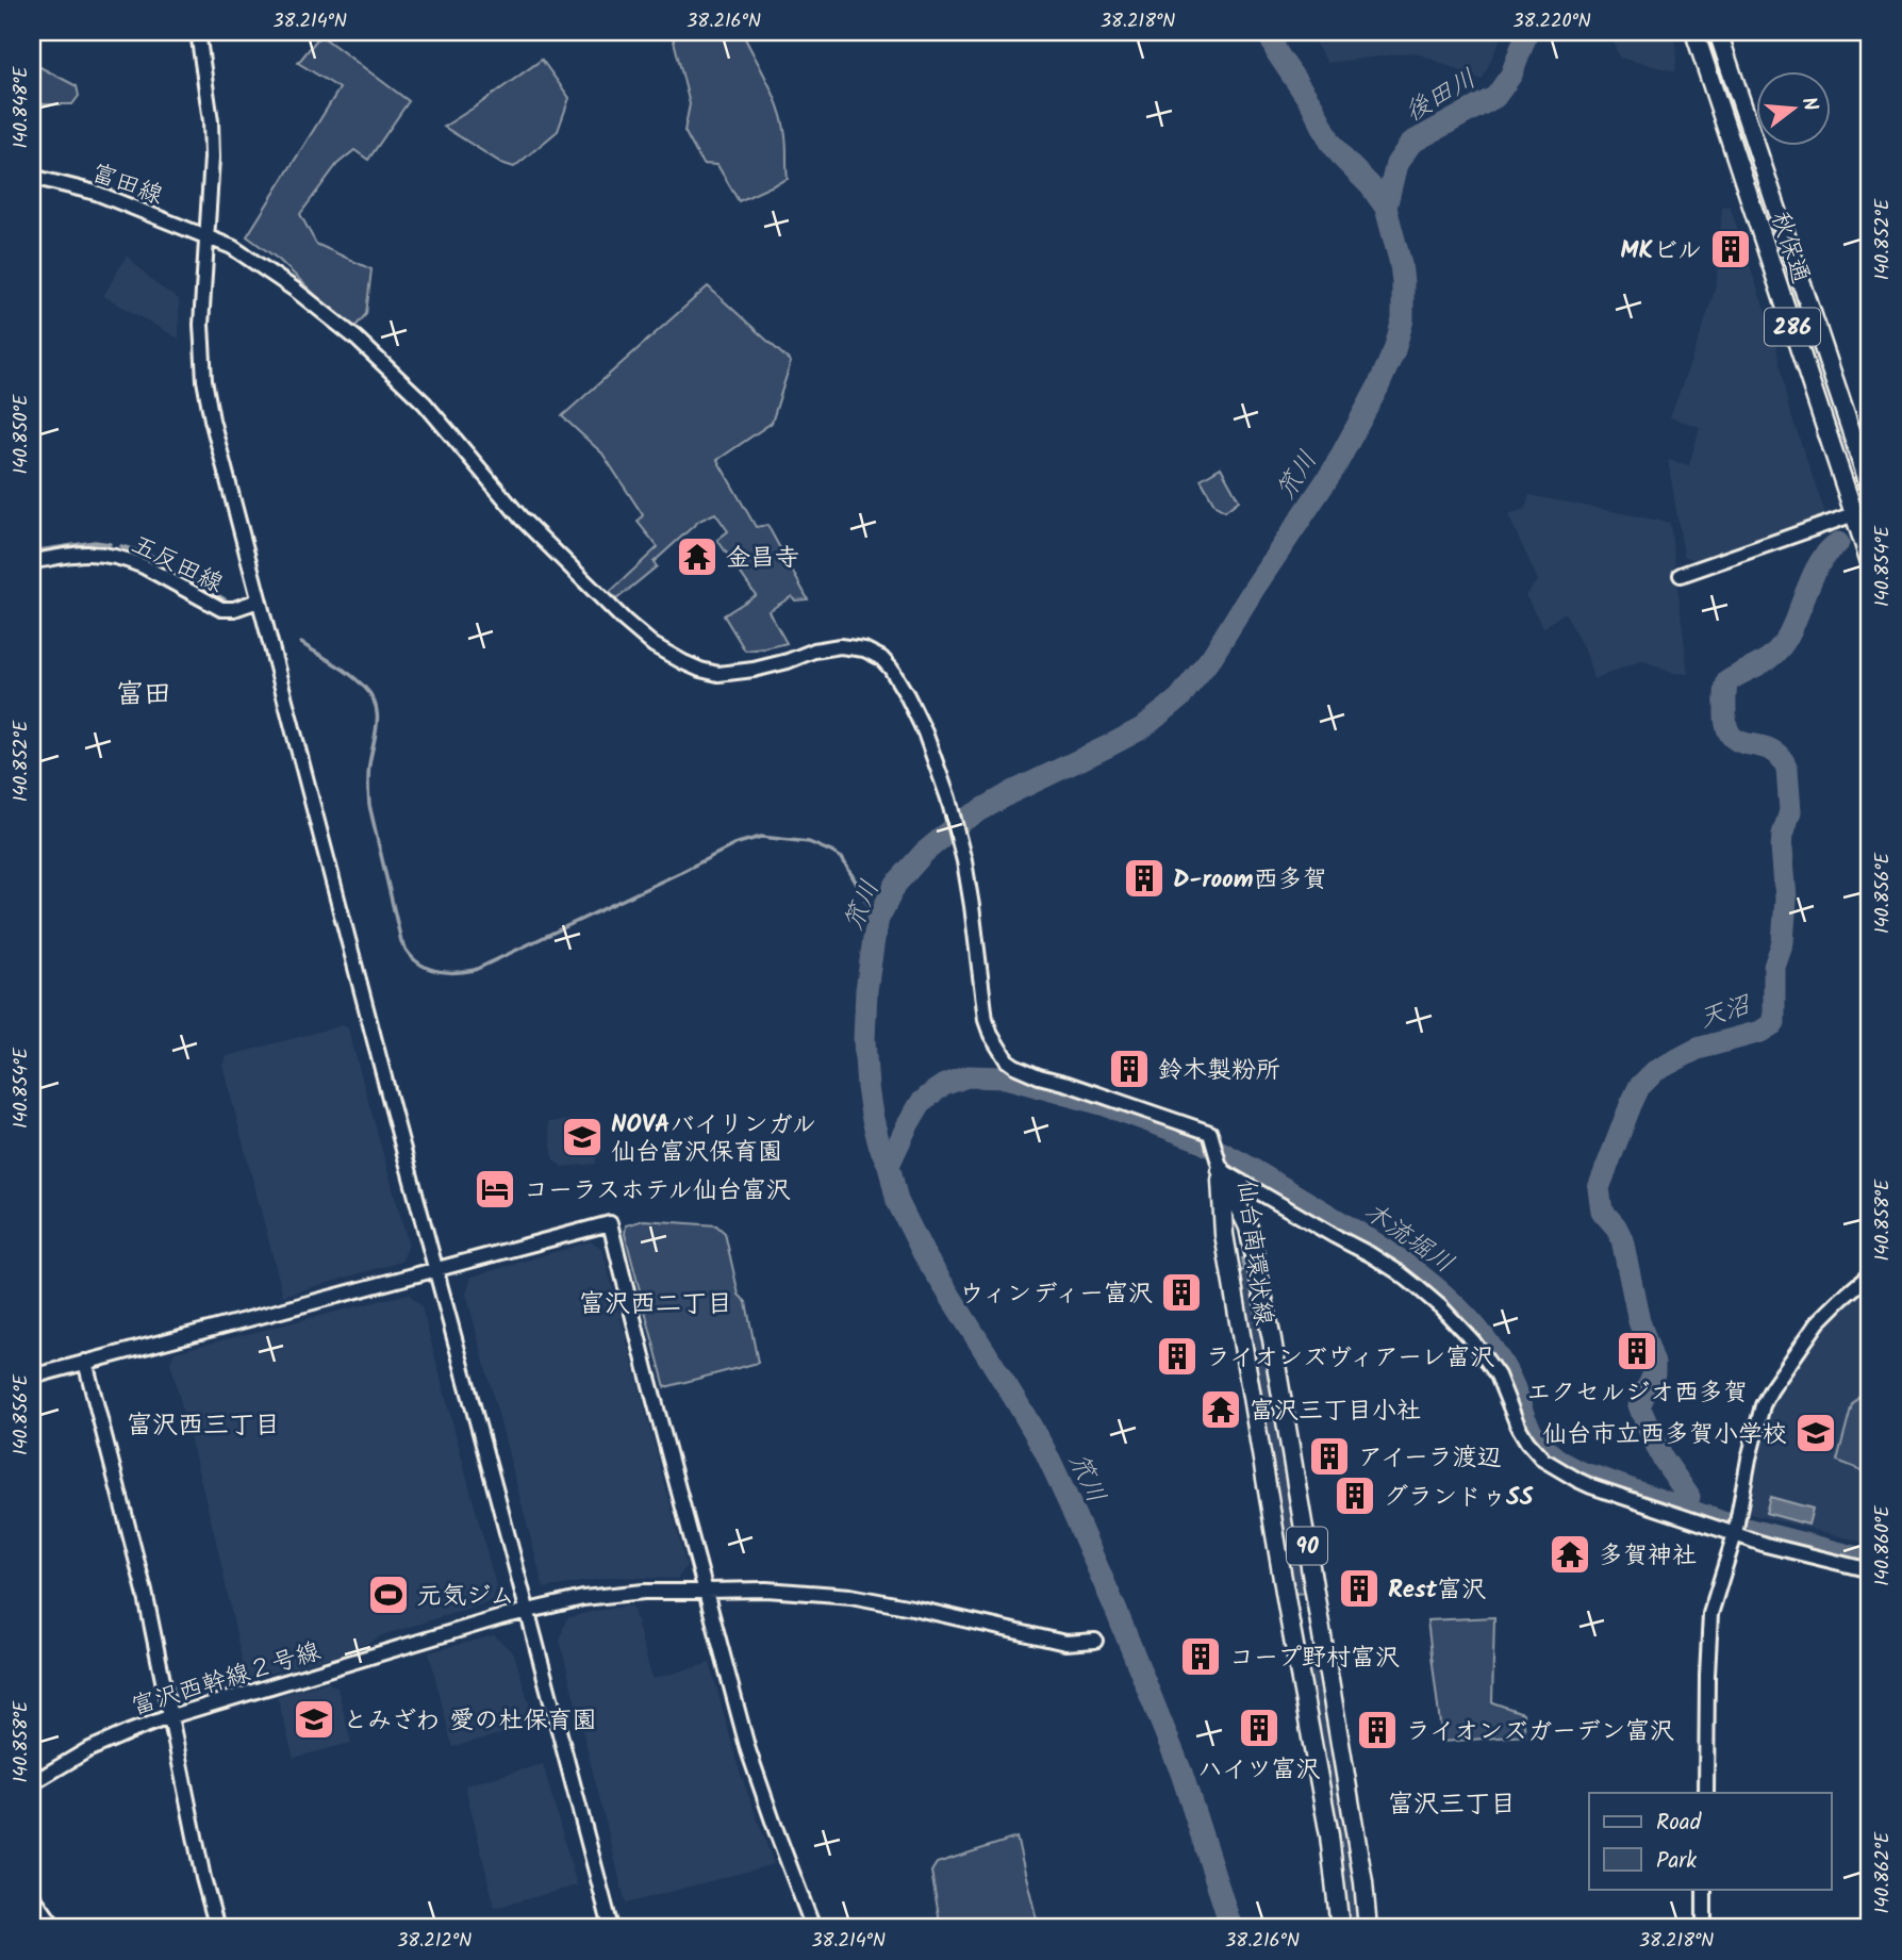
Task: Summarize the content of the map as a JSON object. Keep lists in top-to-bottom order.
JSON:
{
  "streets": {
    "main road": [
      "秋保通",
      "286",
      "仙台南環状線",
      "90"
    ],
    "street": ["富田線", "五反田線", "富沢西幹線２号線"]
  },
  "crossings": [
    ["富田線", "仙台南環状線"]
  ],
  "districts": [
    "富田",
    "富沢西二丁目",
    "富沢西三丁目",
    "富沢三丁目"
  ],
  "water": [
    "後田川",
    "笊川",
    "天沼",
    "木流堀川"
  ],
  "places": {
    "building": [
      "MKビル",
      "D-room西多賀",
      "鈴木製粉所",
      "ウィンディー富沢",
      "エクセルジオ西多賀",
      "ライオンズヴィアーレ富沢",
      "アイーラ渡辺",
      "グランドゥSS",
      "Rest富沢",
      "コープ野村富沢",
      "ハイツ富沢",
      "ライオンズガーデン富沢"
    ],
    "temple": ["金昌寺", "富沢三丁目小社", "多賀神社"],
    "school or university": ["NOVAバイリンガル 仙台富沢保育園", "仙台市立西多賀小学校", "とみざわ 愛の杜保育園"],
    "hotel": ["コーラスホテル仙台富沢"],
    "sports": ["元気ジム"]
  },
  "legend": ["Road", "Park"],
  "north": "right",
  "coordinates": [
    "38.214°N",
    "38.216°N",
    "38.218°N",
    "38.220°N",
    "140.848°E",
    "140.852°E",
    "140.850°E",
    "140.854°E",
    "140.856°E",
    "140.858°E",
    "140.860°E",
    "140.862°E",
    "38.212°N"
  ]
}
